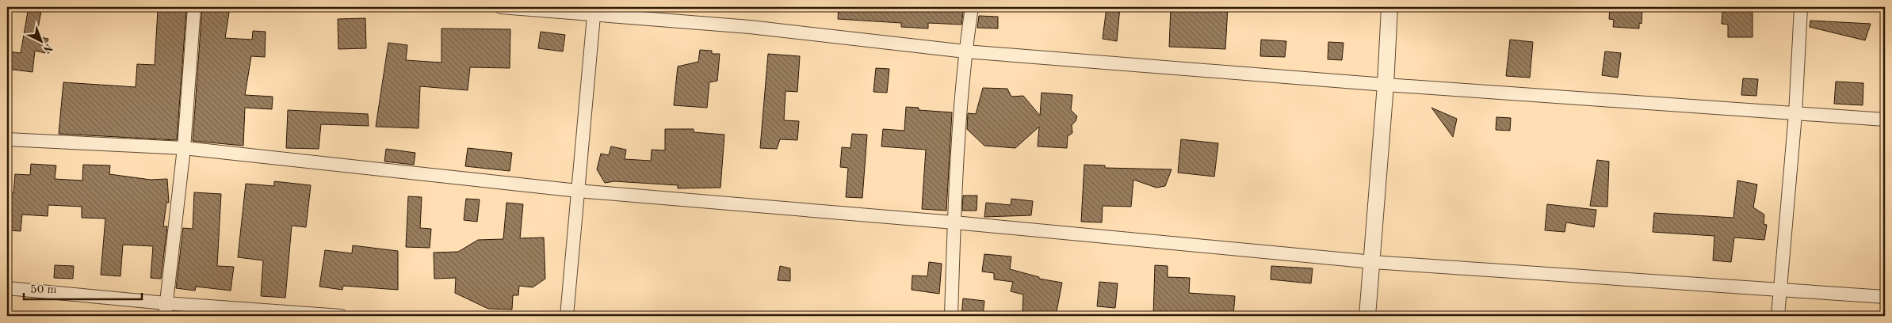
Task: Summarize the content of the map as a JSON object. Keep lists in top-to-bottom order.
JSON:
{
  "scale_bar": "50 m",
  "north": "bottom right"
}
